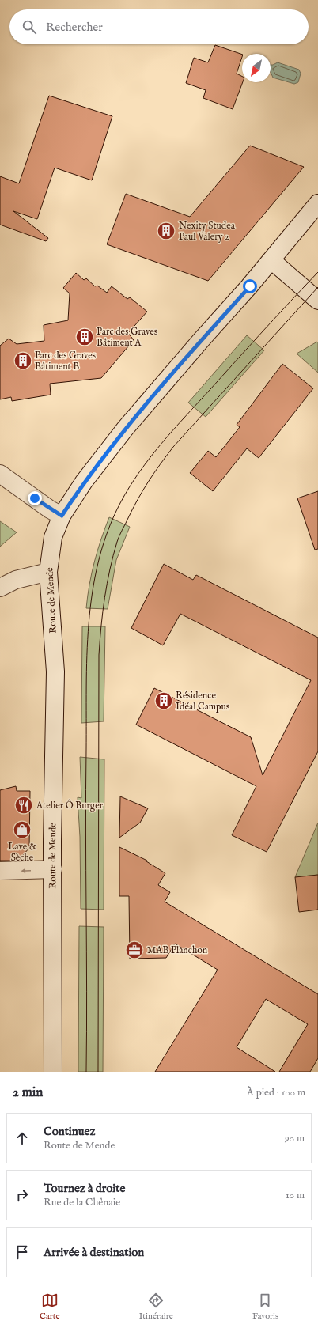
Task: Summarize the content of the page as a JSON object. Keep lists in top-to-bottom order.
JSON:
{
  "streets": {
    "main road": ["Route de Mende"]
  },
  "places": {
    "building": [
      "Nexity Studea Paul Valery 2",
      "Parc des Graves Bâtiment A",
      "Parc des Graves Bâtiment B",
      "Résidence Idéal Campus"
    ],
    "restaurant": ["Atelier Ô Burger"],
    "shop": ["Lave & Sèche"],
    "office": ["MAB Planchon"]
  },
  "north": "bottom left",
  "page": {
    "search": "Rechercher",
    "heading": ["2 min", "À pied · 100 m"],
    "list": [
      ["Continuez", "Route de Mende", "90 m"],
      ["Tournez à droite", "Rue de la Chênaie", "10 m"],
      "Arrivée à destination"
    ],
    "nav": ["Carte", "Itinéraire", "Favoris"]
  }
}
